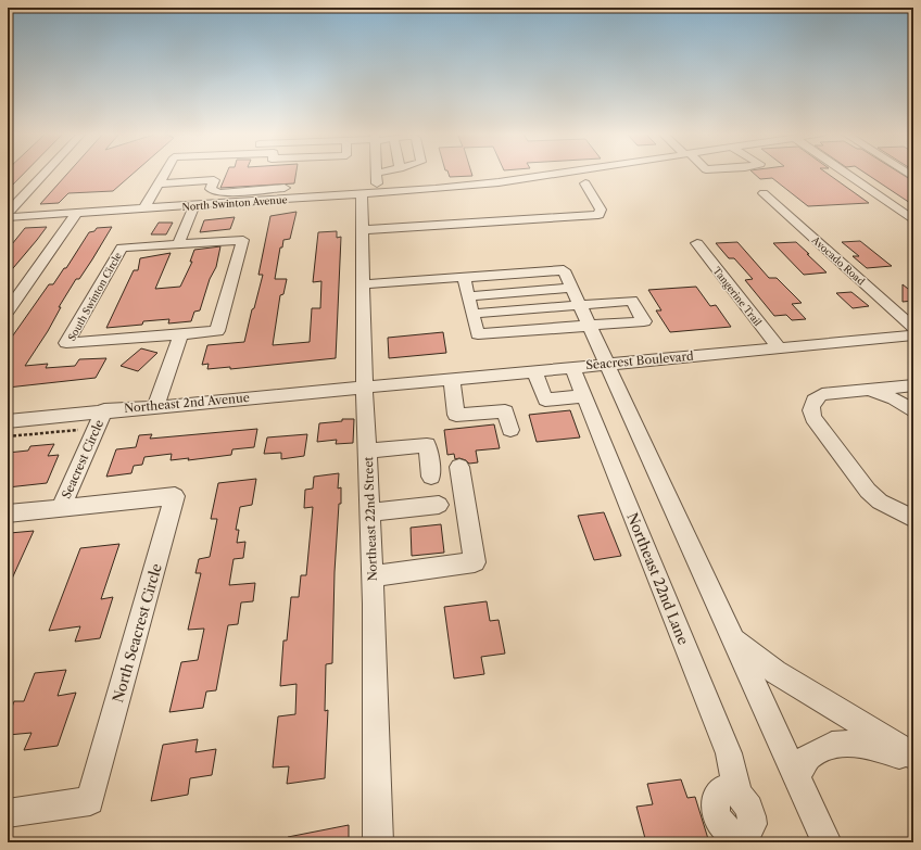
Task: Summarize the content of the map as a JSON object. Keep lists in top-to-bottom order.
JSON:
{
  "streets": {
    "street": [
      "North Swinton Avenue",
      "Avocado Road",
      "South Swinton Circle",
      "Tangerine Trail",
      "Seacrest Boulevard",
      "Northeast 2nd Avenue",
      "Seacrest Circle",
      "Northeast 22nd Street",
      "Northeast 22nd Lane",
      "North Seacrest Circle"
    ]
  },
  "crossings": [
    ["North Swinton Avenue", "Northeast 22nd Street"],
    ["Tangerine Trail", "Seacrest Boulevard"],
    ["Seacrest Boulevard", "Northeast 2nd Avenue"],
    ["Seacrest Boulevard", "Northeast 22nd Street"],
    ["Seacrest Boulevard", "Northeast 22nd Lane"],
    ["Northeast 2nd Avenue", "Seacrest Circle"],
    ["Northeast 2nd Avenue", "Northeast 22nd Street"],
    ["Seacrest Circle", "North Seacrest Circle"]
  ]
}
